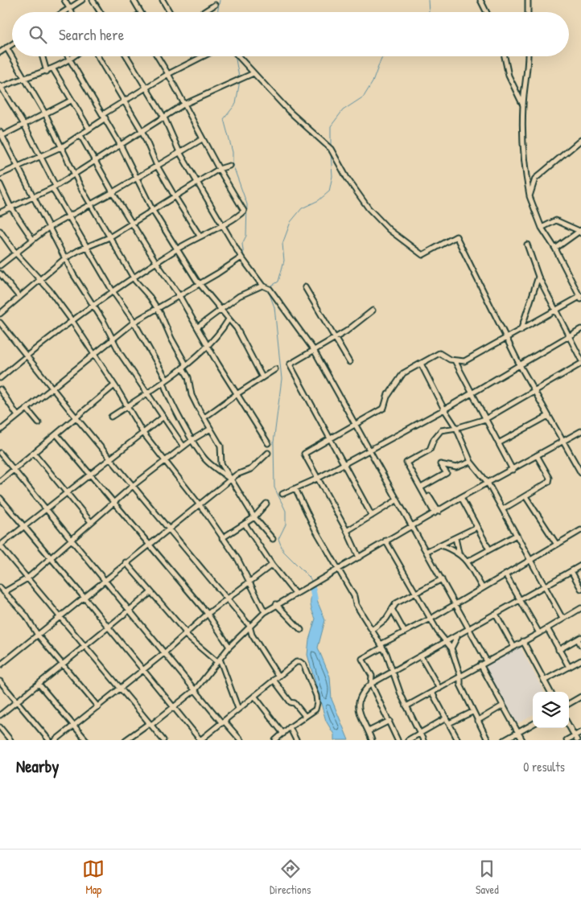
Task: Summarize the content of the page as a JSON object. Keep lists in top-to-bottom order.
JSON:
{
  "page": {
    "search": "Search here",
    "heading": ["Nearby", "0 results"],
    "nav": ["Map", "Directions", "Saved"]
  }
}
